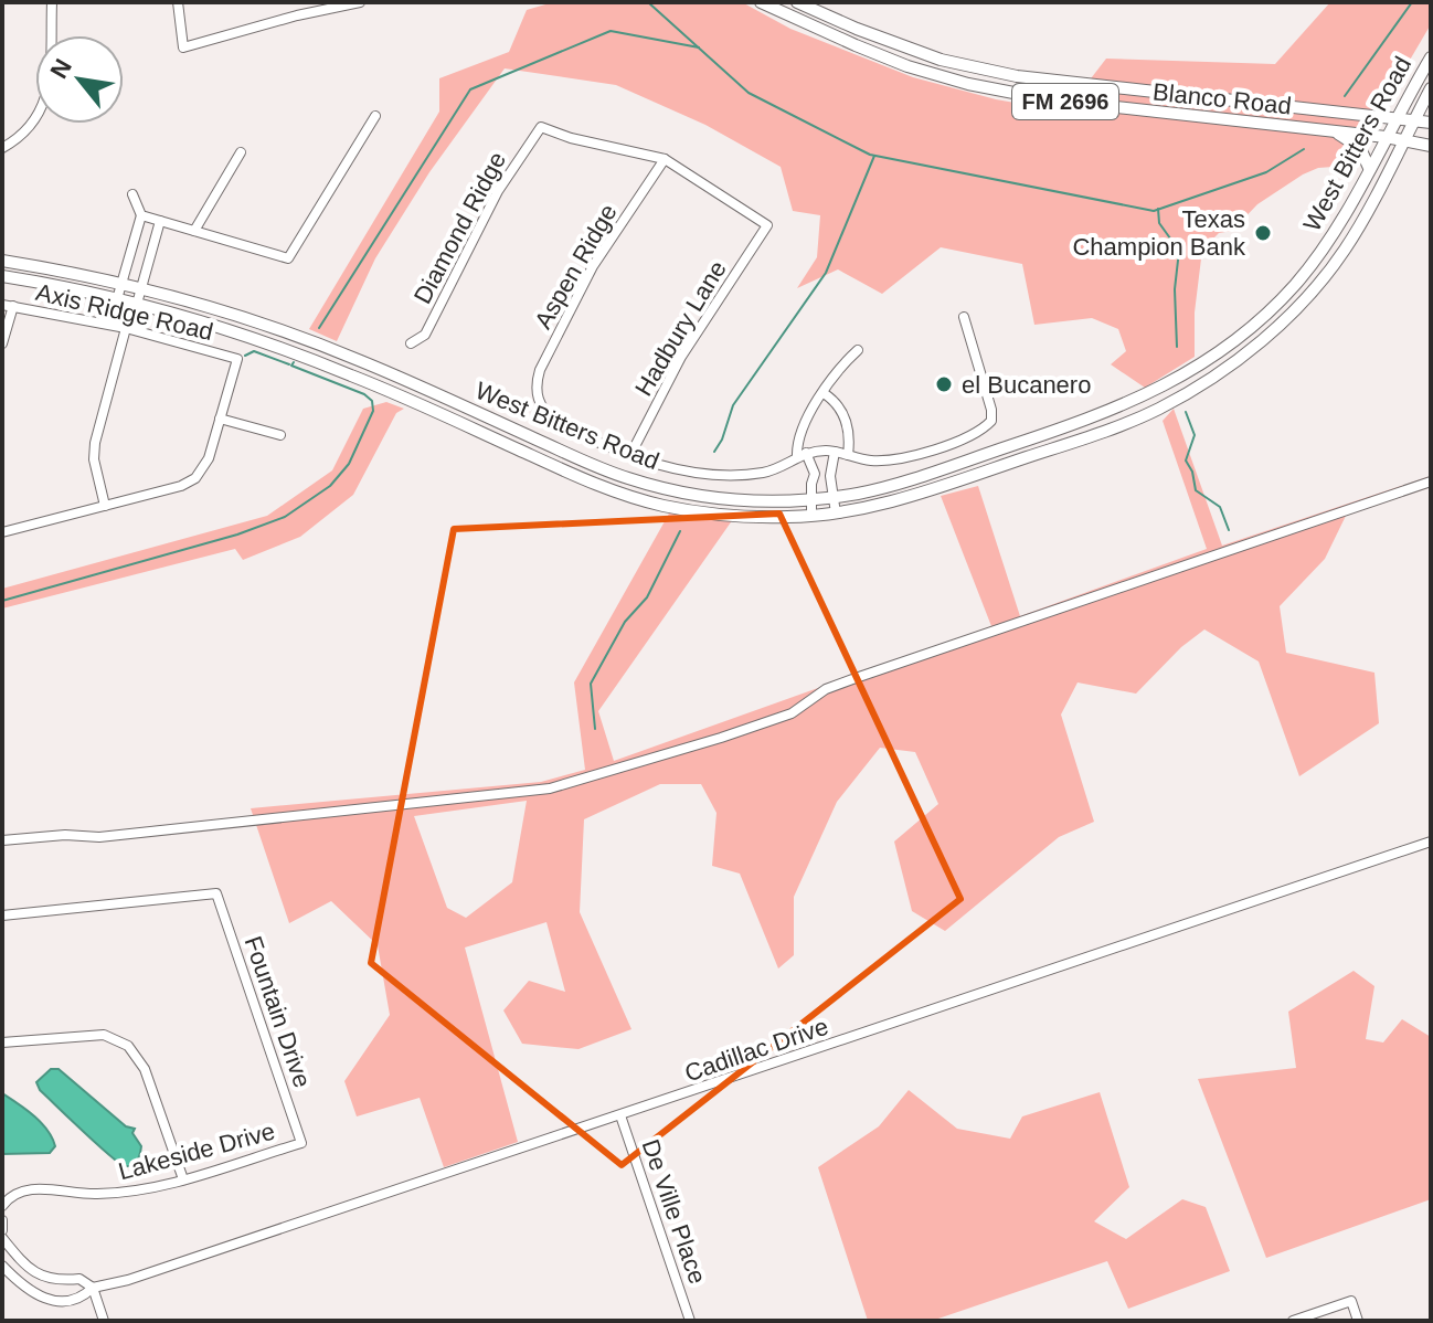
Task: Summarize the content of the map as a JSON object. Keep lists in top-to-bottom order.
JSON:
{
  "streets": {
    "main road": ["Blanco Road", "FM 2696", "West Bitters Road"],
    "street": [
      "Diamond Ridge",
      "Aspen Ridge",
      "Axis Ridge Road",
      "Hadbury Lane",
      "Fountain Drive",
      "Cadillac Drive",
      "Lakeside Drive",
      "De Ville Place"
    ]
  },
  "crossings": [
    ["Blanco Road", "West Bitters Road"],
    ["Diamond Ridge", "Aspen Ridge"],
    ["Diamond Ridge", "Hadbury Lane"],
    ["Aspen Ridge", "Hadbury Lane"],
    ["Fountain Drive", "Lakeside Drive"],
    ["Cadillac Drive", "De Ville Place"]
  ],
  "places": ["Texas Champion Bank", "el Bucanero"],
  "north": "top left"
}
